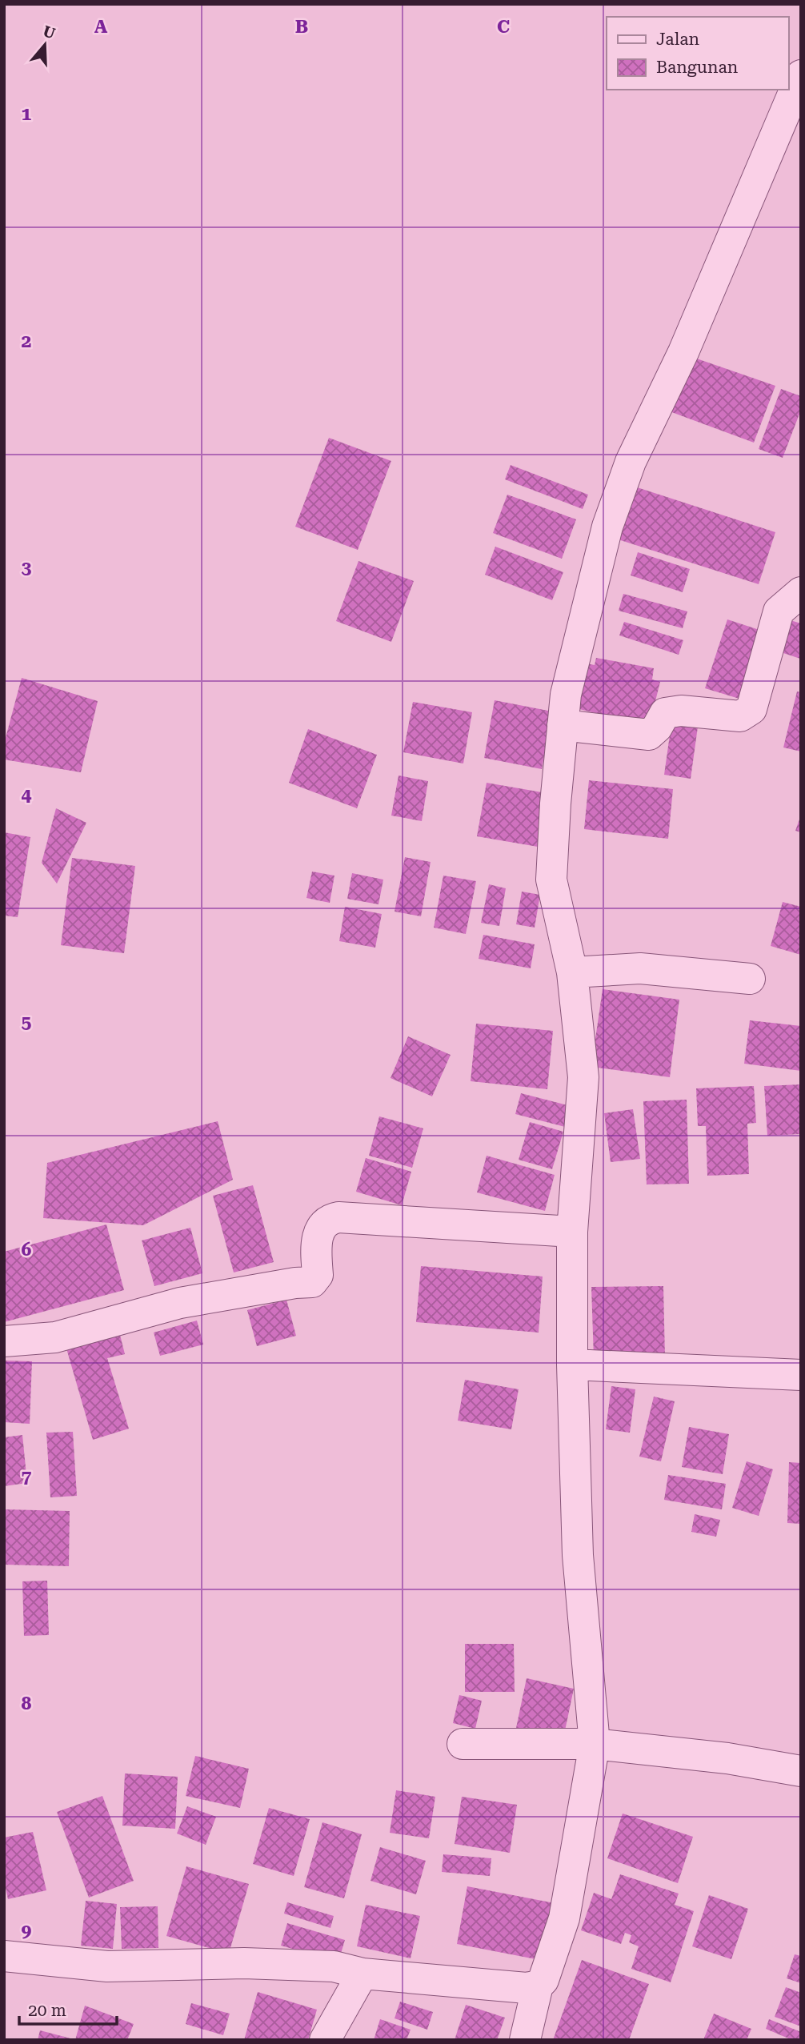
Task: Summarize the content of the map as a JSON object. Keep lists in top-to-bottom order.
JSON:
{
  "legend": ["Jalan", "Bangunan"],
  "scale_bar": "20 m",
  "north": "top",
  "grid": {
    "columns": ["A", "B", "C"],
    "rows": [
      "1",
      "2",
      "3",
      "4",
      "5",
      "6",
      "7",
      "8",
      "9"
    ]
  }
}
